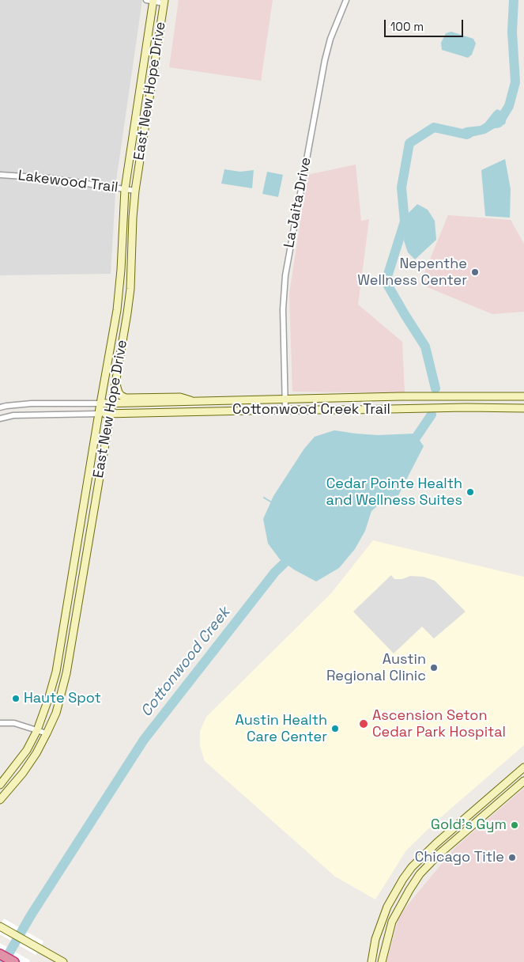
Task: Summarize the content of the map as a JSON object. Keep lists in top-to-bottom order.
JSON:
{
  "streets": {
    "street": [
      "East New Hope Drive",
      "Lakewood Trail",
      "La Jaita Drive",
      "Cottonwood Creek Trail"
    ]
  },
  "crossings": [
    ["East New Hope Drive", "Lakewood Trail"],
    ["East New Hope Drive", "Cottonwood Creek Trail"],
    ["La Jaita Drive", "Cottonwood Creek Trail"]
  ],
  "water": ["Cottonwood Creek"],
  "places": [
    "Nepenthe Wellness Center",
    "Cedar Pointe Health and Wellness Suites",
    "Austin Regional Clinic",
    "Haute Spot",
    "Ascension Seton Cedar Park Hospital",
    "Austin Health Care Center",
    "Gold's Gym",
    "Chicago Title"
  ],
  "scale_bar": "100 m"
}
